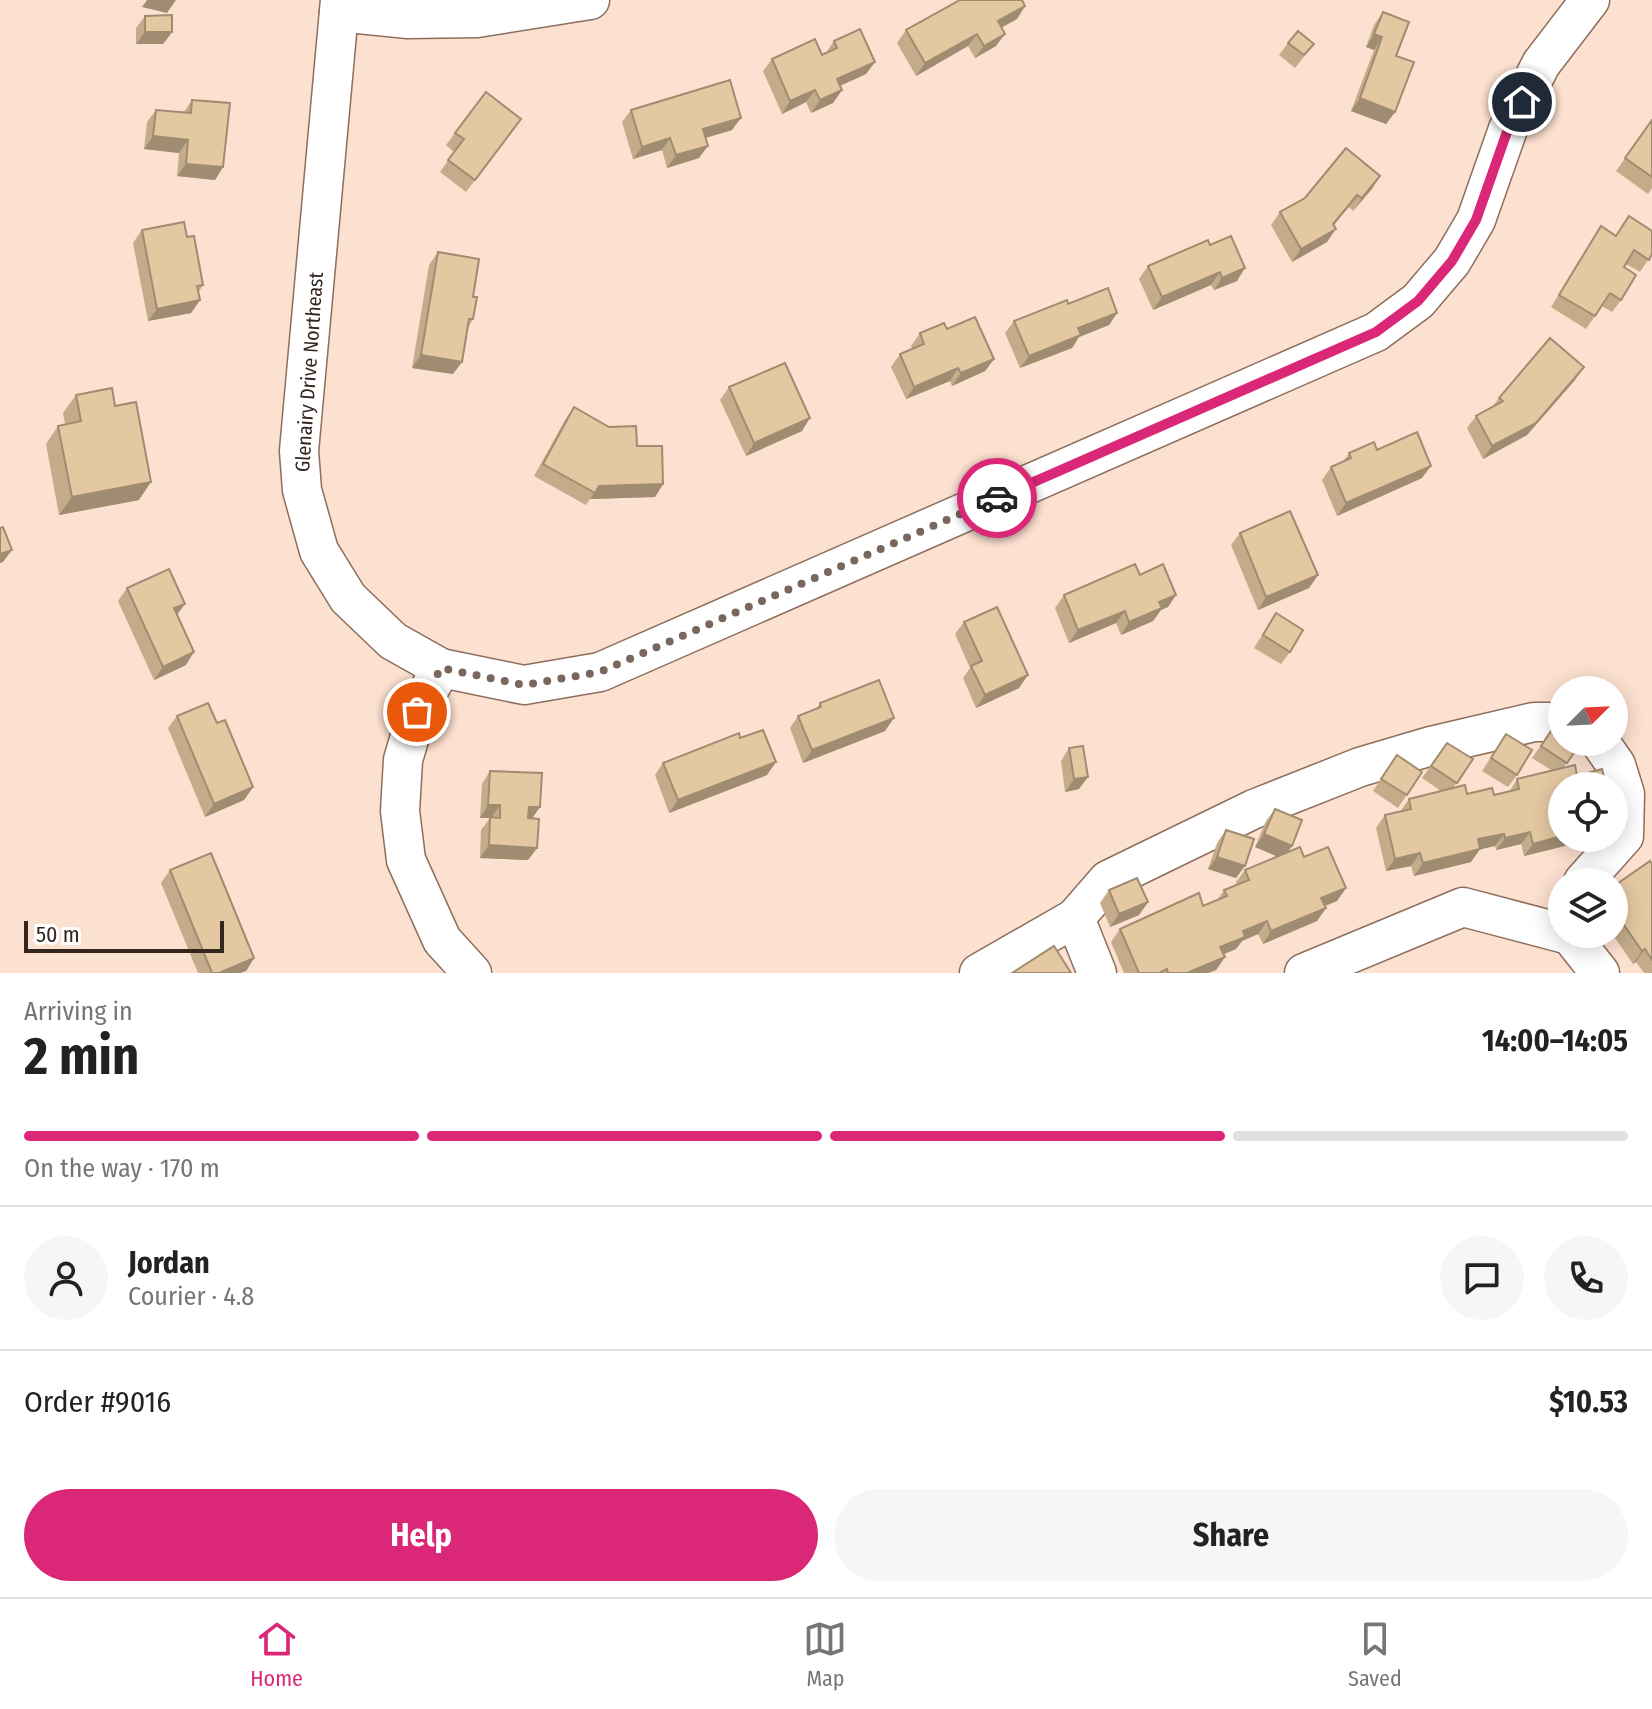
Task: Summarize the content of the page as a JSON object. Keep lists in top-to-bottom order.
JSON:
{
  "streets": {
    "street": ["Glenairy Drive Northeast"]
  },
  "scale_bar": "50 m",
  "north": "top right",
  "page": {
    "scale": "50 m",
    "heading": ["2 min", "Arriving in", "14:00–14:05"],
    "panel": [
      "Jordan",
      "Courier · 4.8",
      "Order #9016",
      "$10.53"
    ],
    "bar": "On the way · 170 m",
    "buttons": ["Help", "Share"],
    "tabs": ["Home", "Map", "Saved"]
  }
}
